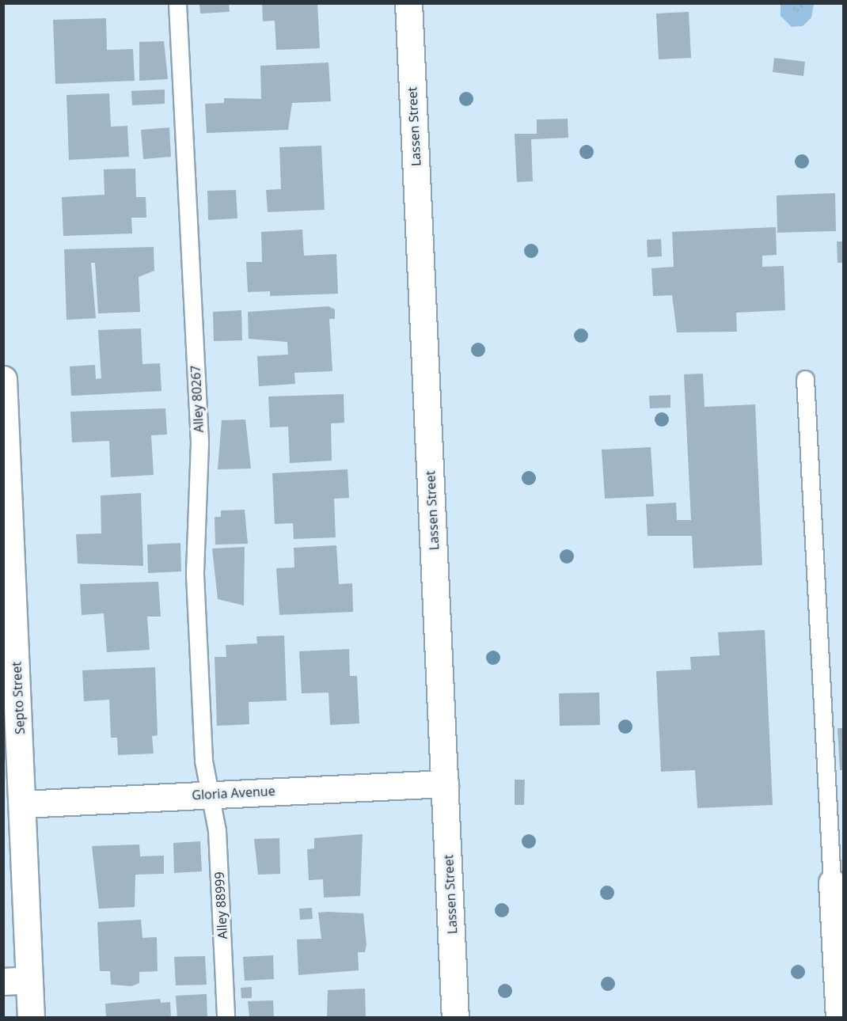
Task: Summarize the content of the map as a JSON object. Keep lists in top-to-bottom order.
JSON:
{
  "streets": {
    "street": ["Lassen Street", "Septo Street", "Gloria Avenue"],
    "lane": ["Alley 80267", "Alley 88999"]
  },
  "crossings": [
    ["Lassen Street", "Gloria Avenue"],
    ["Alley 80267", "Gloria Avenue"],
    ["Alley 80267", "Alley 88999"],
    ["Septo Street", "Gloria Avenue"],
    ["Gloria Avenue", "Alley 88999"]
  ]
}
